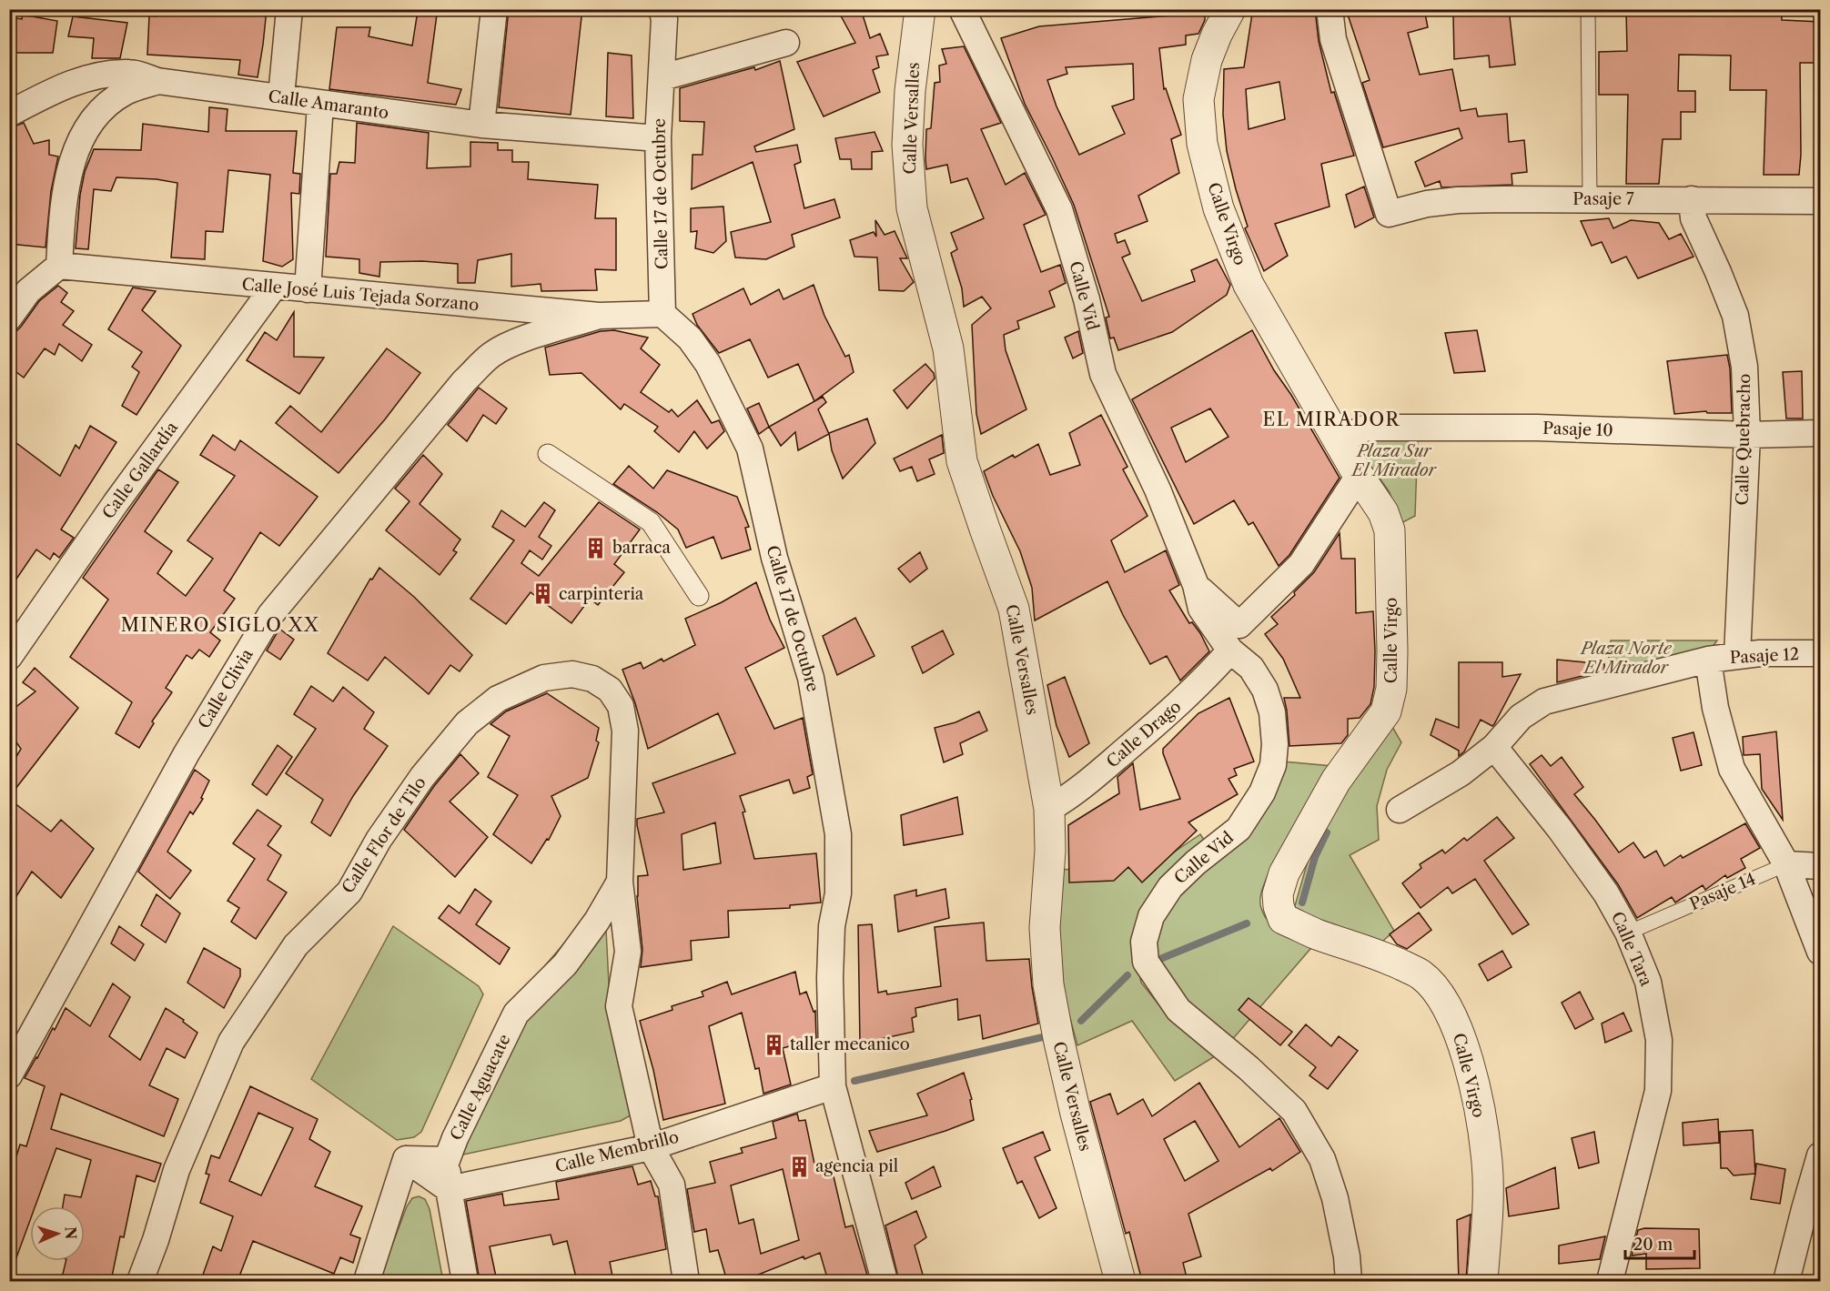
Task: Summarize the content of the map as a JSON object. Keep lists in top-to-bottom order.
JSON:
{
  "streets": {
    "street": [
      "Calle Amaranto",
      "Calle Versalles",
      "Calle 17 de Octubre",
      "Pasaje 7",
      "Calle Virgo",
      "Calle José Luis Tejada Sorzano",
      "Calle Vid",
      "Pasaje 10",
      "Calle Quebracho",
      "Calle Gallardía",
      "Pasaje 12",
      "Calle Clivia",
      "Calle Drago",
      "Calle Flor de Tilo",
      "Pasaje 14",
      "Calle Tara",
      "Calle Aguacate",
      "Calle Membrillo"
    ]
  },
  "crossings": [
    ["Calle Amaranto", "Calle 17 de Octubre"],
    ["Calle Versalles", "Calle Drago"],
    ["Calle 17 de Octubre", "Calle José Luis Tejada Sorzano"],
    ["Calle 17 de Octubre", "Calle Membrillo"],
    ["Pasaje 7", "Calle Quebracho"],
    ["Calle Virgo", "Calle Vid"],
    ["Calle Virgo", "Pasaje 10"],
    ["Calle José Luis Tejada Sorzano", "Calle Gallardía"],
    ["Calle José Luis Tejada Sorzano", "Calle Clivia"],
    ["Calle Vid", "Calle Drago"],
    ["Pasaje 10", "Calle Quebracho"],
    ["Calle Quebracho", "Pasaje 12"],
    ["Calle Flor de Tilo", "Calle Aguacate"],
    ["Calle Flor de Tilo", "Calle Membrillo"],
    ["Pasaje 14", "Calle Tara"]
  ],
  "districts": ["EL MIRADOR", "MINERO SIGLO XX"],
  "parks": ["Plaza Sur El Mirador", "Plaza Norte El Mirador"],
  "places": {
    "building": [
      "barraca",
      "carpinteria",
      "taller mecanico",
      "agencia pil"
    ]
  },
  "scale_bar": "20 m",
  "north": "right"
}
